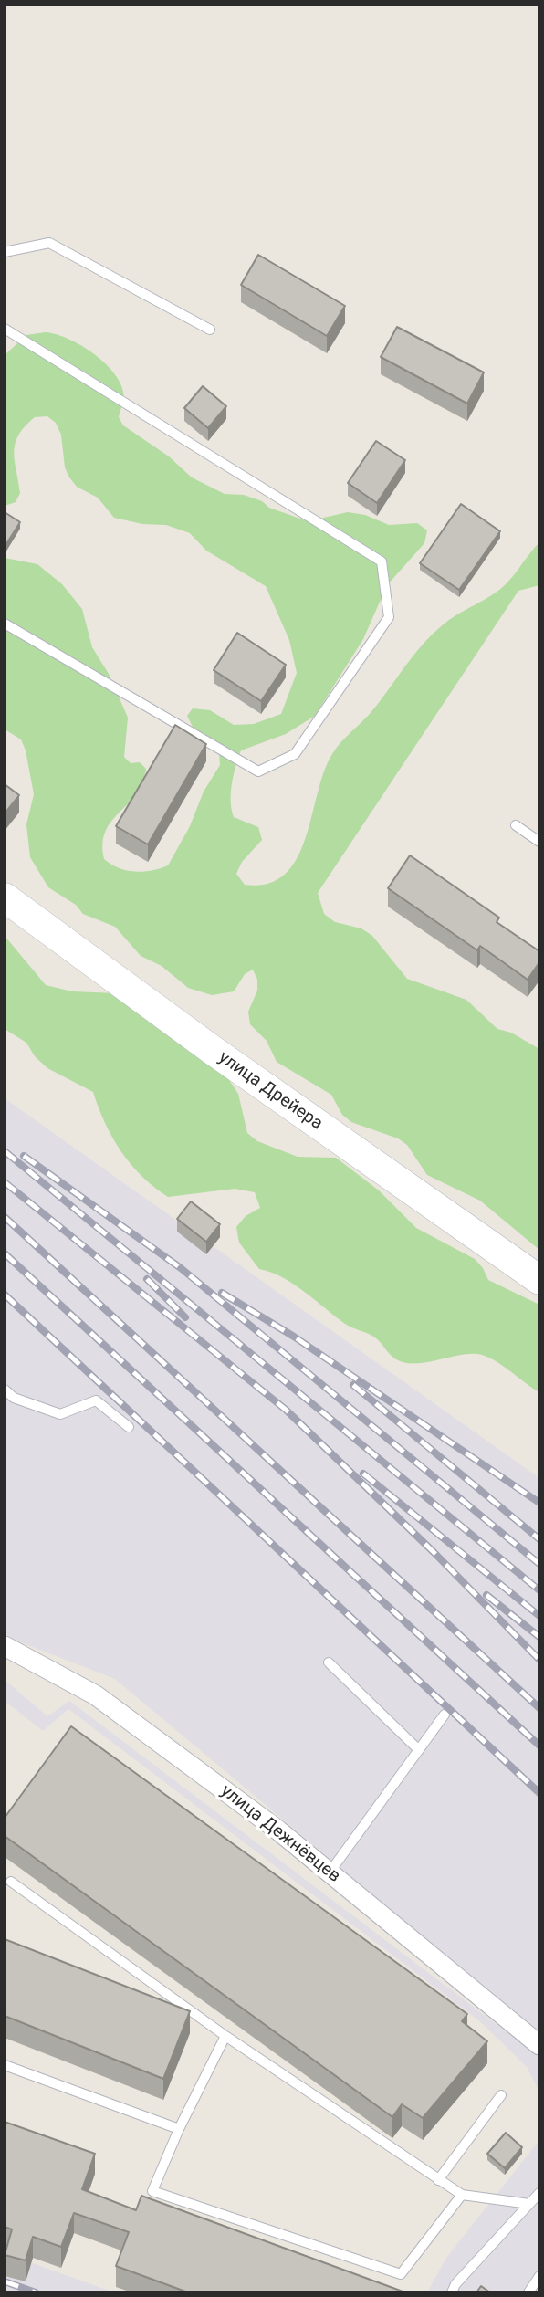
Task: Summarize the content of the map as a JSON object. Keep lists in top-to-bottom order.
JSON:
{
  "streets": {
    "main road": ["улица Дрейера"],
    "street": ["улица Дежнёвцев"]
  }
}
